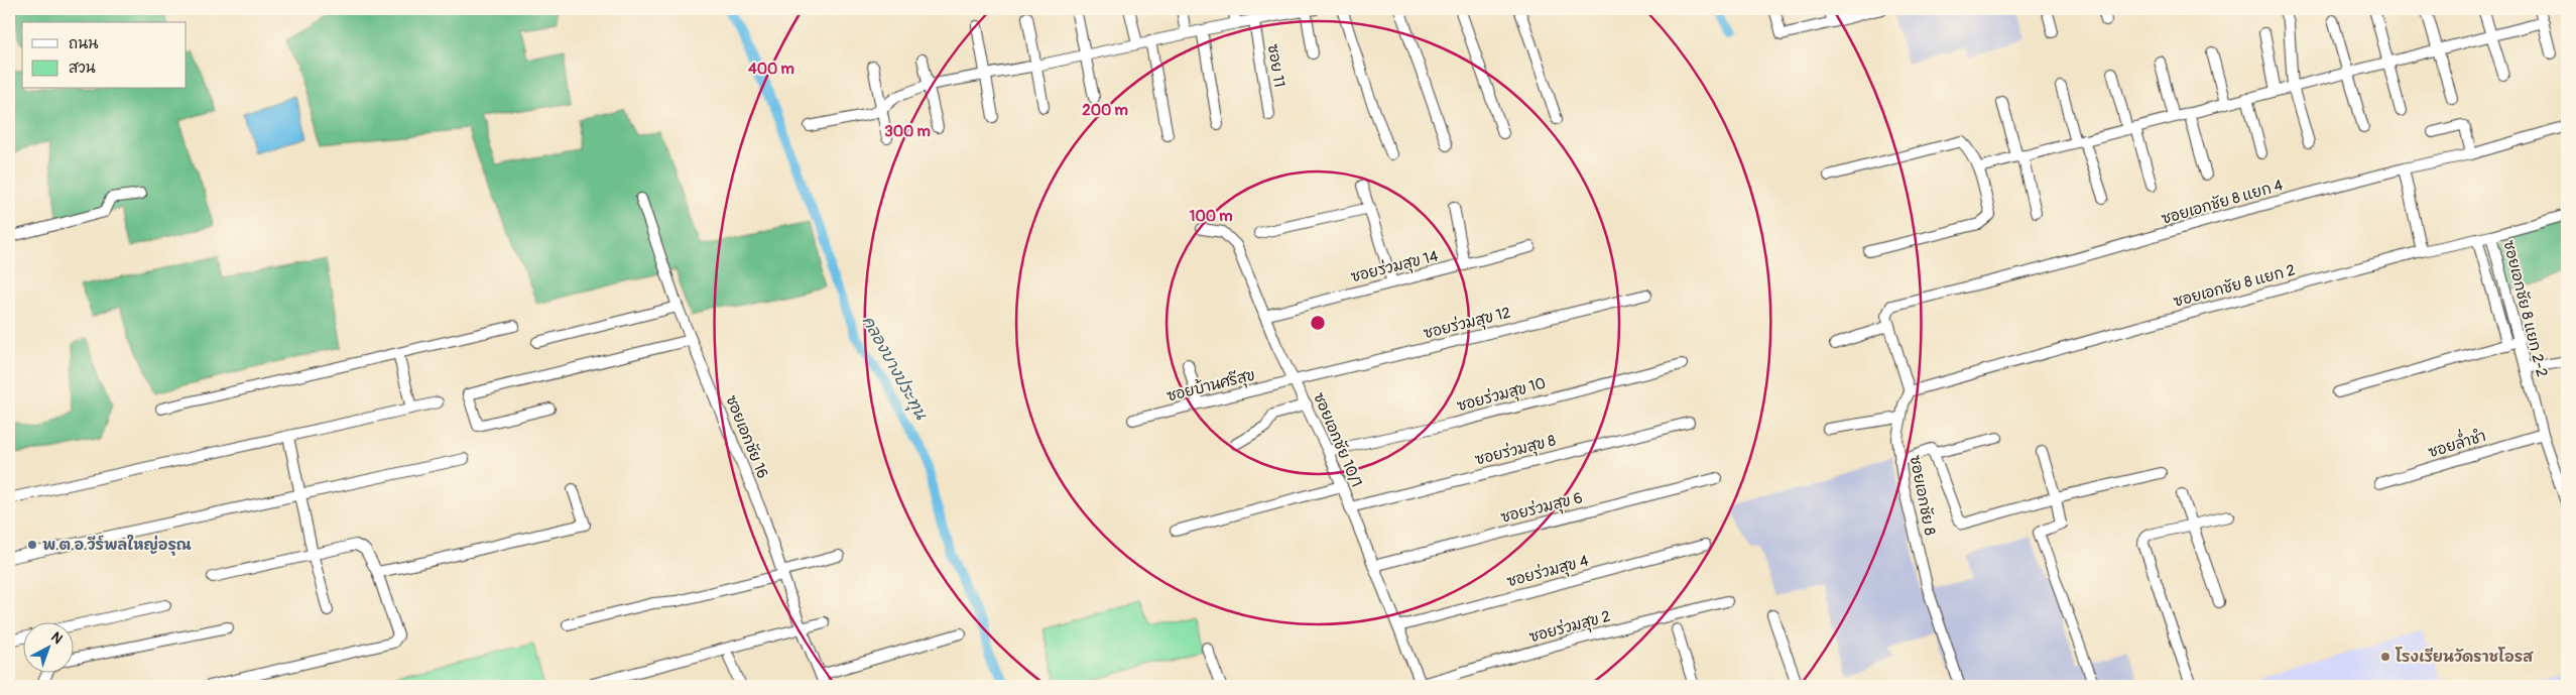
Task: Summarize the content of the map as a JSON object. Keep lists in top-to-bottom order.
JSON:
{
  "streets": {
    "street": [
      "ซอย 11",
      "ซอยเอกชัย 8 แยก 4",
      "ซอยร่วมสุข 14",
      "ซอยเอกชัย 8 แยก 2",
      "ซอยเอกชัย 8 แยก 2-2",
      "ซอยร่วมสุข 12",
      "ซอยบ้านศรีสุข",
      "ซอยร่วมสุข 10",
      "ซอยเอกชัย 16",
      "ซอยเอกชัย 10/1",
      "ซอยล่ำชำ",
      "ซอยร่วมสุข 8",
      "ซอยเอกชัย 8",
      "ซอยร่วมสุข 6",
      "ซอยร่วมสุข 4",
      "ซอยร่วมสุข 2"
    ]
  },
  "crossings": [
    ["ซอยร่วมสุข 14", "ซอยเอกชัย 10/1"],
    ["ซอยเอกชัย 8 แยก 2", "ซอยเอกชัย 8 แยก 2-2"],
    ["ซอยเอกชัย 8 แยก 2", "ซอยเอกชัย 8"],
    ["ซอยเอกชัย 8 แยก 2-2", "ซอยล่ำชำ"],
    ["ซอยร่วมสุข 12", "ซอยบ้านศรีสุข"],
    ["ซอยร่วมสุข 12", "ซอยเอกชัย 10/1"],
    ["ซอยบ้านศรีสุข", "ซอยเอกชัย 10/1"],
    ["ซอยร่วมสุข 10", "ซอยเอกชัย 10/1"],
    ["ซอยเอกชัย 10/1", "ซอยร่วมสุข 8"],
    ["ซอยเอกชัย 10/1", "ซอยร่วมสุข 6"],
    ["ซอยเอกชัย 10/1", "ซอยร่วมสุข 4"],
    ["ซอยเอกชัย 10/1", "ซอยร่วมสุข 2"]
  ],
  "water": ["คลองบางประทุน"],
  "places": ["พ.ต.อ.วีร์พลใหญ่อรุณ", "โรงเรียนวัดราชโอรส"],
  "legend": ["ถนน", "สวน"],
  "north": "top right",
  "rings": [
    "400 m",
    "200 m",
    "300 m",
    "100 m"
  ]
}
